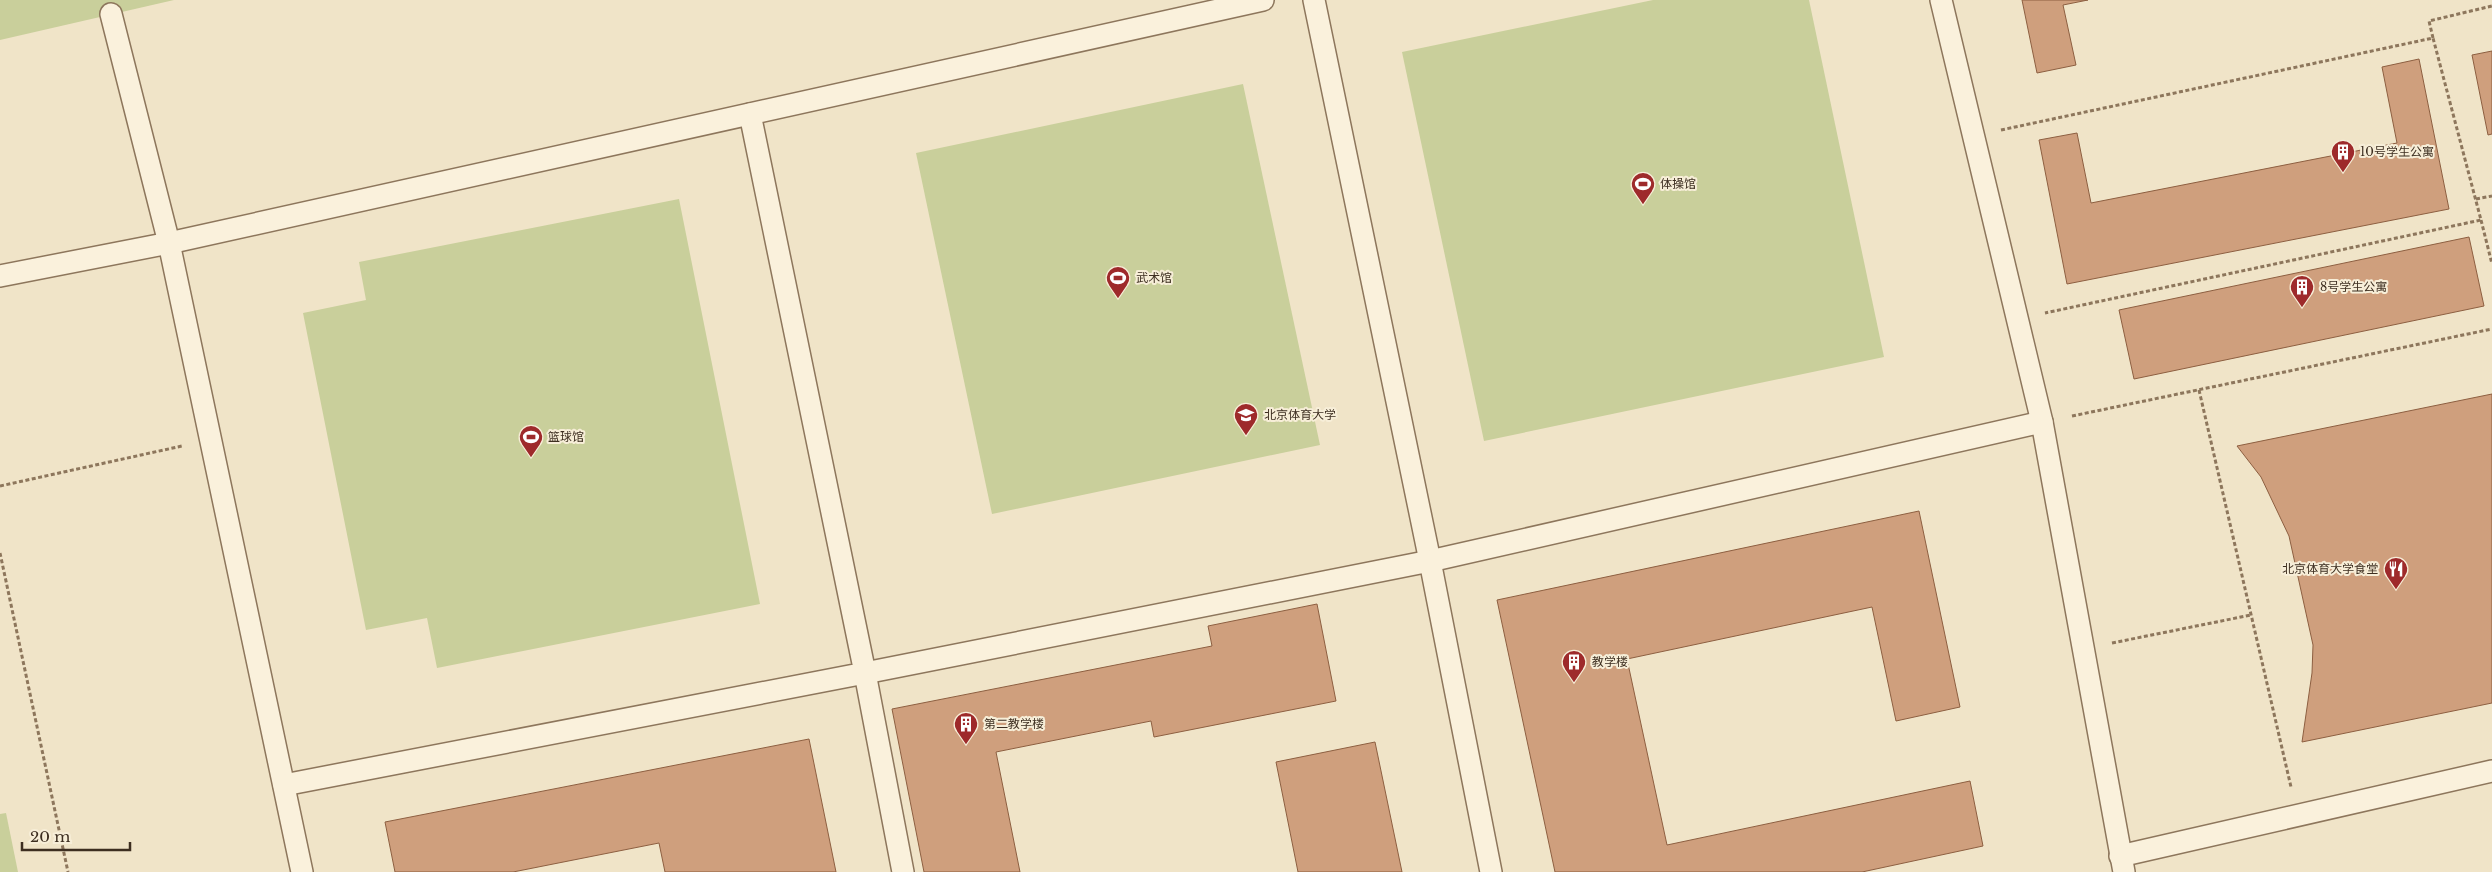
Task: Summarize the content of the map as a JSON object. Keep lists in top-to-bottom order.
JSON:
{
  "places": {
    "building": [
      "10号学生公寓",
      "8号学生公寓",
      "教学楼",
      "第二教学楼"
    ],
    "sports": ["体操馆", "武术馆", "篮球馆"],
    "school or university": ["北京体育大学"],
    "restaurant": ["北京体育大学食堂"]
  },
  "scale_bar": "20 m"
}
